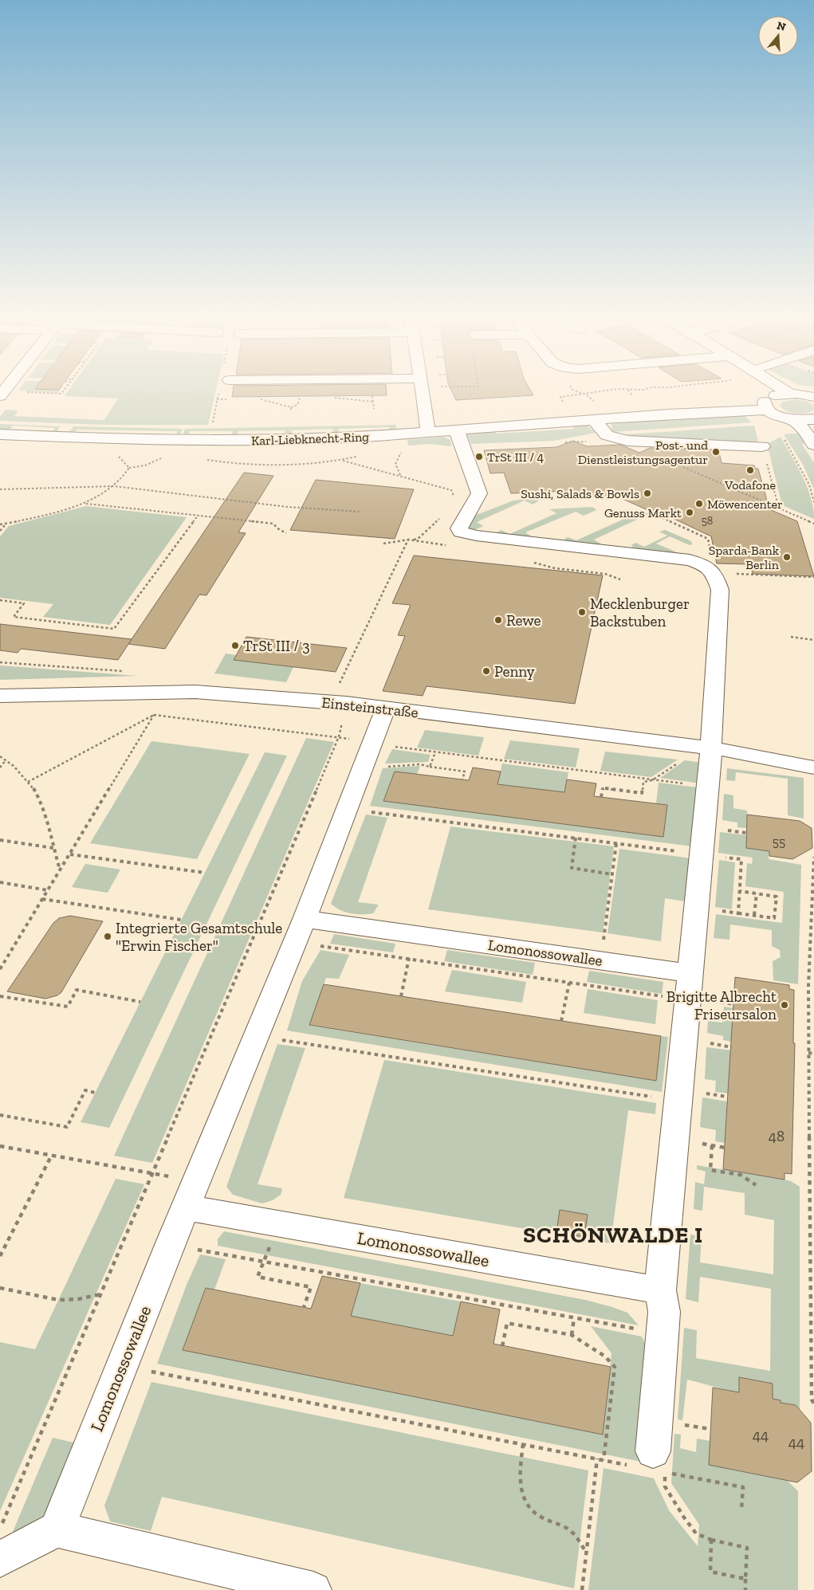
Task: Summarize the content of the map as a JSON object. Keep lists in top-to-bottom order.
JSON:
{
  "streets": {
    "street": ["Karl-Liebknecht-Ring", "Einsteinstraße", "Lomonossowallee"]
  },
  "crossings": [
    ["Einsteinstraße", "Lomonossowallee"]
  ],
  "districts": ["SCHÖNWALDE I"],
  "places": [
    "Post- und Dienstleistungsagentur",
    "TrSt III / 4",
    "Vodafone",
    "Sushi, Salads & Bowls",
    "Möwencenter",
    "Genuss Markt",
    "Sparda-Bank Berlin",
    "Mecklenburger Backstuben",
    "Rewe",
    "TrSt III / 3",
    "Penny",
    "Integrierte Gesamtschule \"Erwin Fischer\"",
    "Brigitte Albrecht Friseursalon"
  ],
  "house_numbers": [
    "58",
    "55",
    "48",
    "44",
    "44"
  ],
  "north": "top"
}
